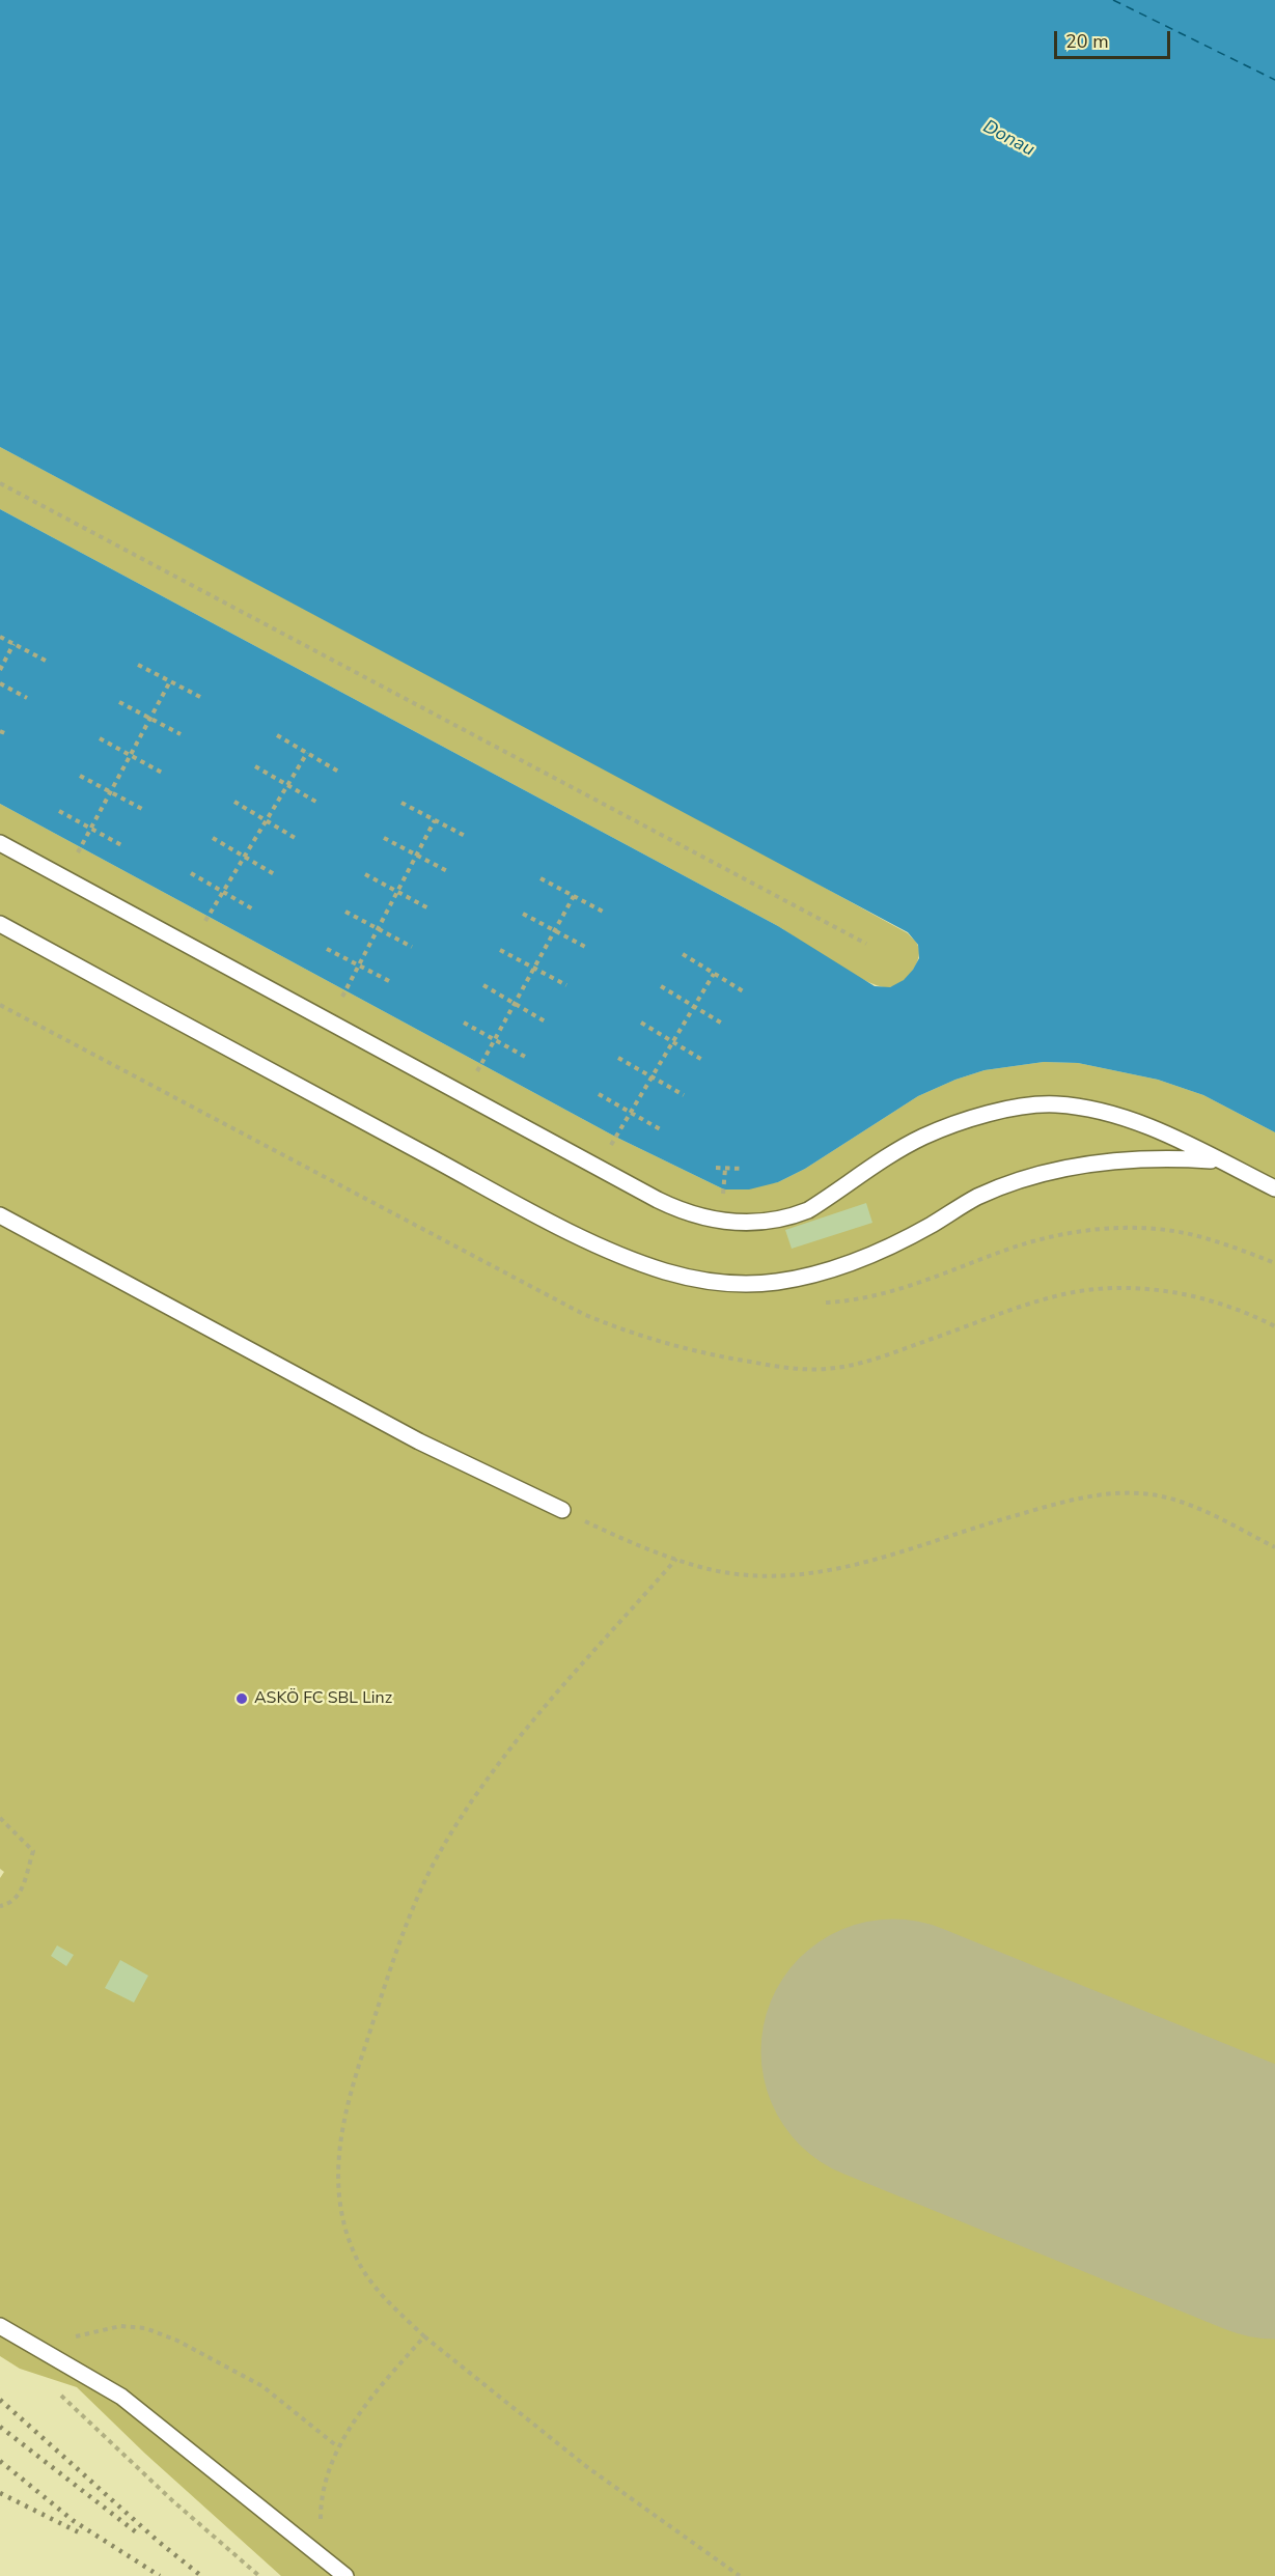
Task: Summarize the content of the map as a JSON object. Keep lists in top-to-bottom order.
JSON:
{
  "water": ["Donau"],
  "places": ["ASKÖ FC SBL Linz"],
  "scale_bar": "20 m"
}
